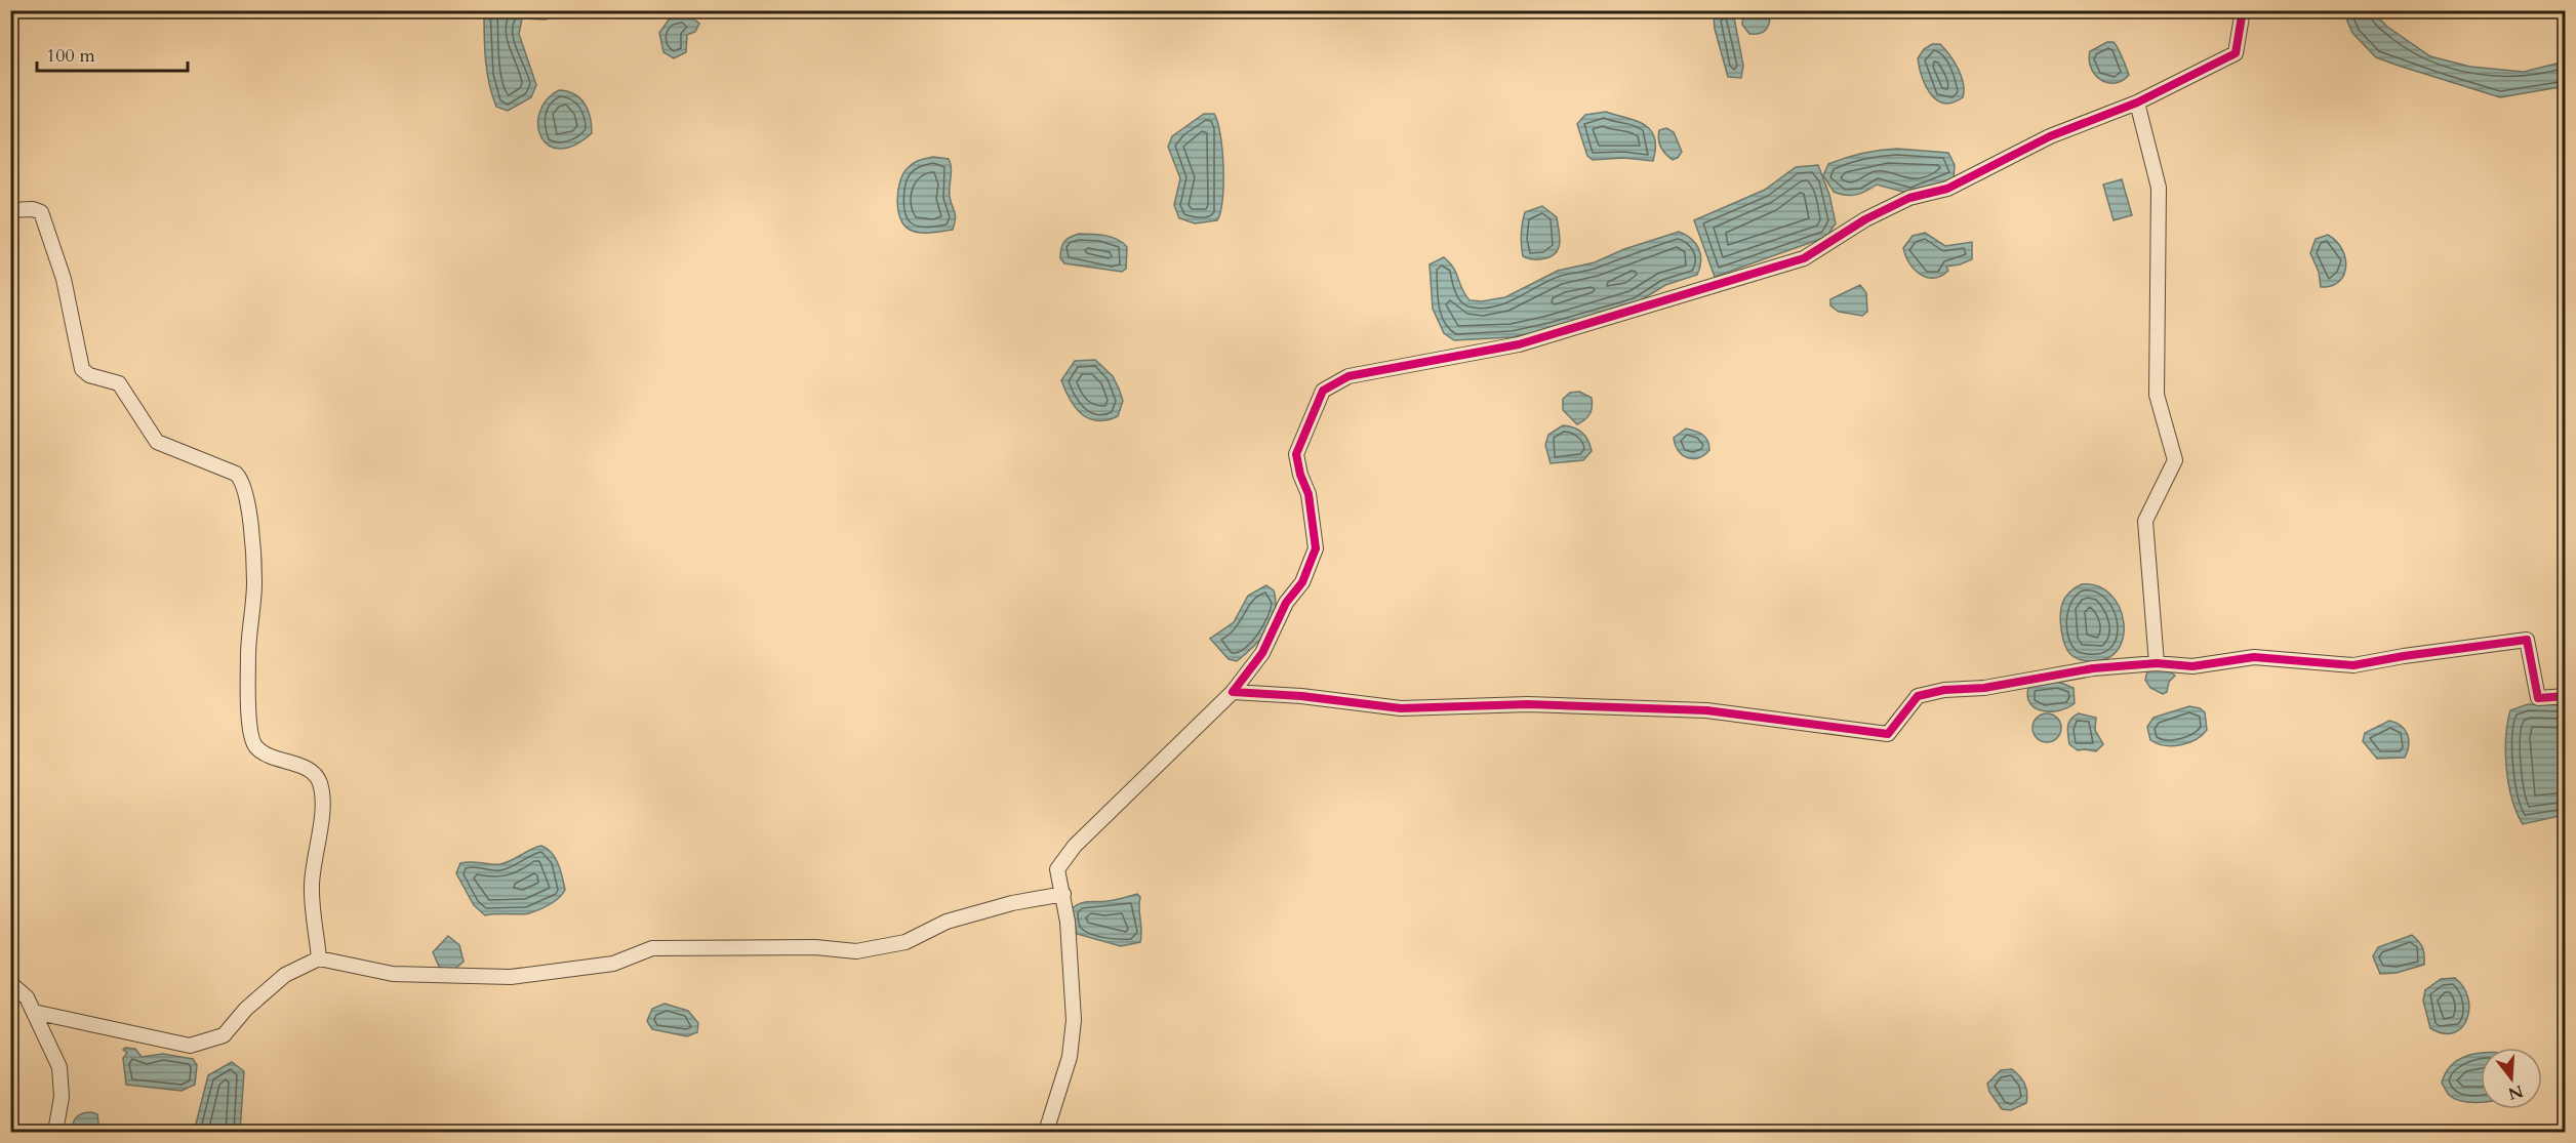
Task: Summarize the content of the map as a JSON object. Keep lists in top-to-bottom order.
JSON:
{
  "scale_bar": "100 m",
  "north": "bottom"
}
